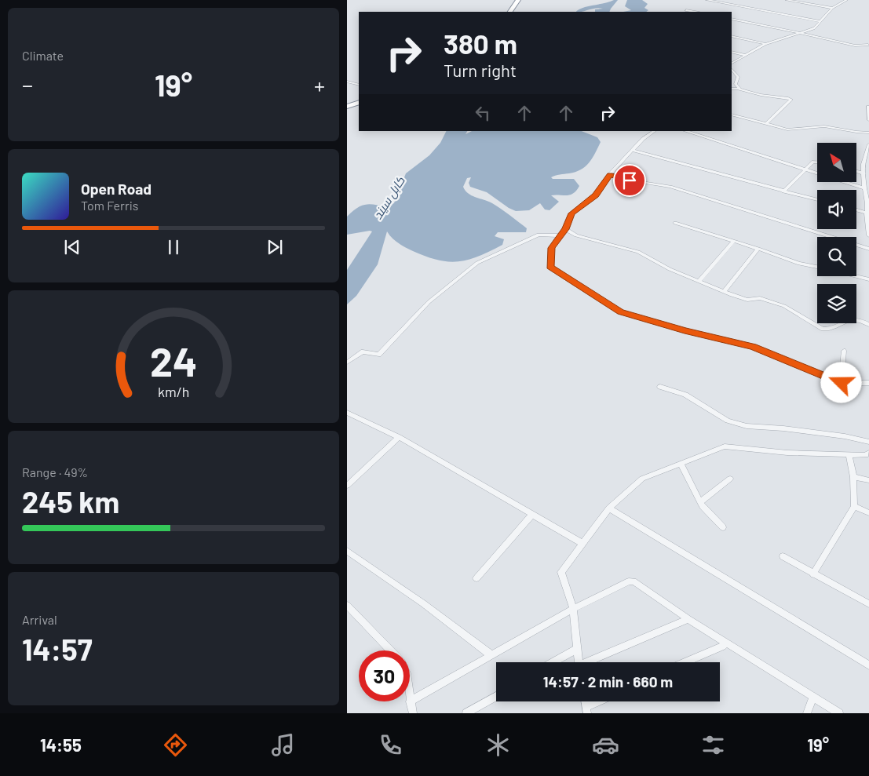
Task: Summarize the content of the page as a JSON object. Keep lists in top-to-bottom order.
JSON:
{
  "water": ["کابل سيند"],
  "north": "top left",
  "page": {
    "tile": [
      "Climate",
      ["Range · 49%", "245 km"],
      ["Arrival", "14:57"]
    ],
    "turn": ["380 m", "Turn right"],
    "heat": ["−", "19°", "+"],
    "song": ["Open Road", "Tom Ferris"],
    "limit": "30",
    "trip": "14:57 · 2 min · 660 m",
    "tabs": ["14:55", "19°"],
    "gauge": ["24", "km/h"]
  }
}
